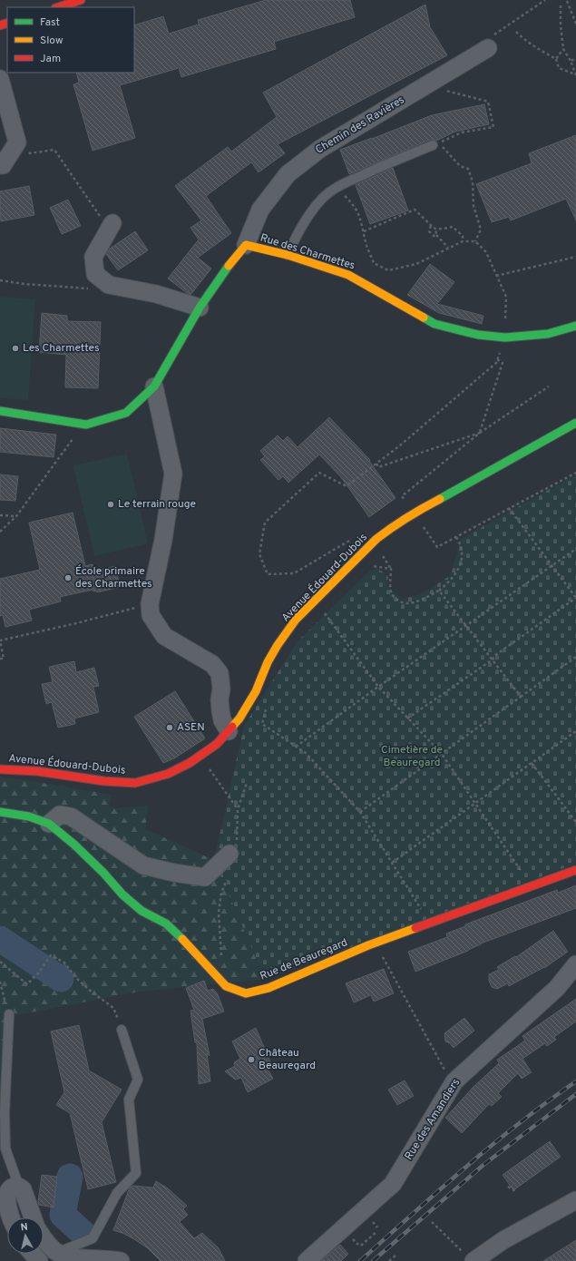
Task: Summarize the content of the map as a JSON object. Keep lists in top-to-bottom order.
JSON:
{
  "streets": {
    "street": [
      "Chemin des Ravières",
      "Rue des Charmettes",
      "Avenue Édouard-Dubois",
      "Rue de Beauregard",
      "Rue des Amandiers"
    ]
  },
  "crossings": [
    ["Chemin des Ravières", "Rue des Charmettes"]
  ],
  "parks": ["Cimetière de Beauregard"],
  "places": [
    "Les Charmettes",
    "Le terrain rouge",
    "École primaire des Charmettes",
    "ASEN",
    "Château Beauregard"
  ],
  "legend": ["Fast", "Slow", "Jam"],
  "north": "top"
}
